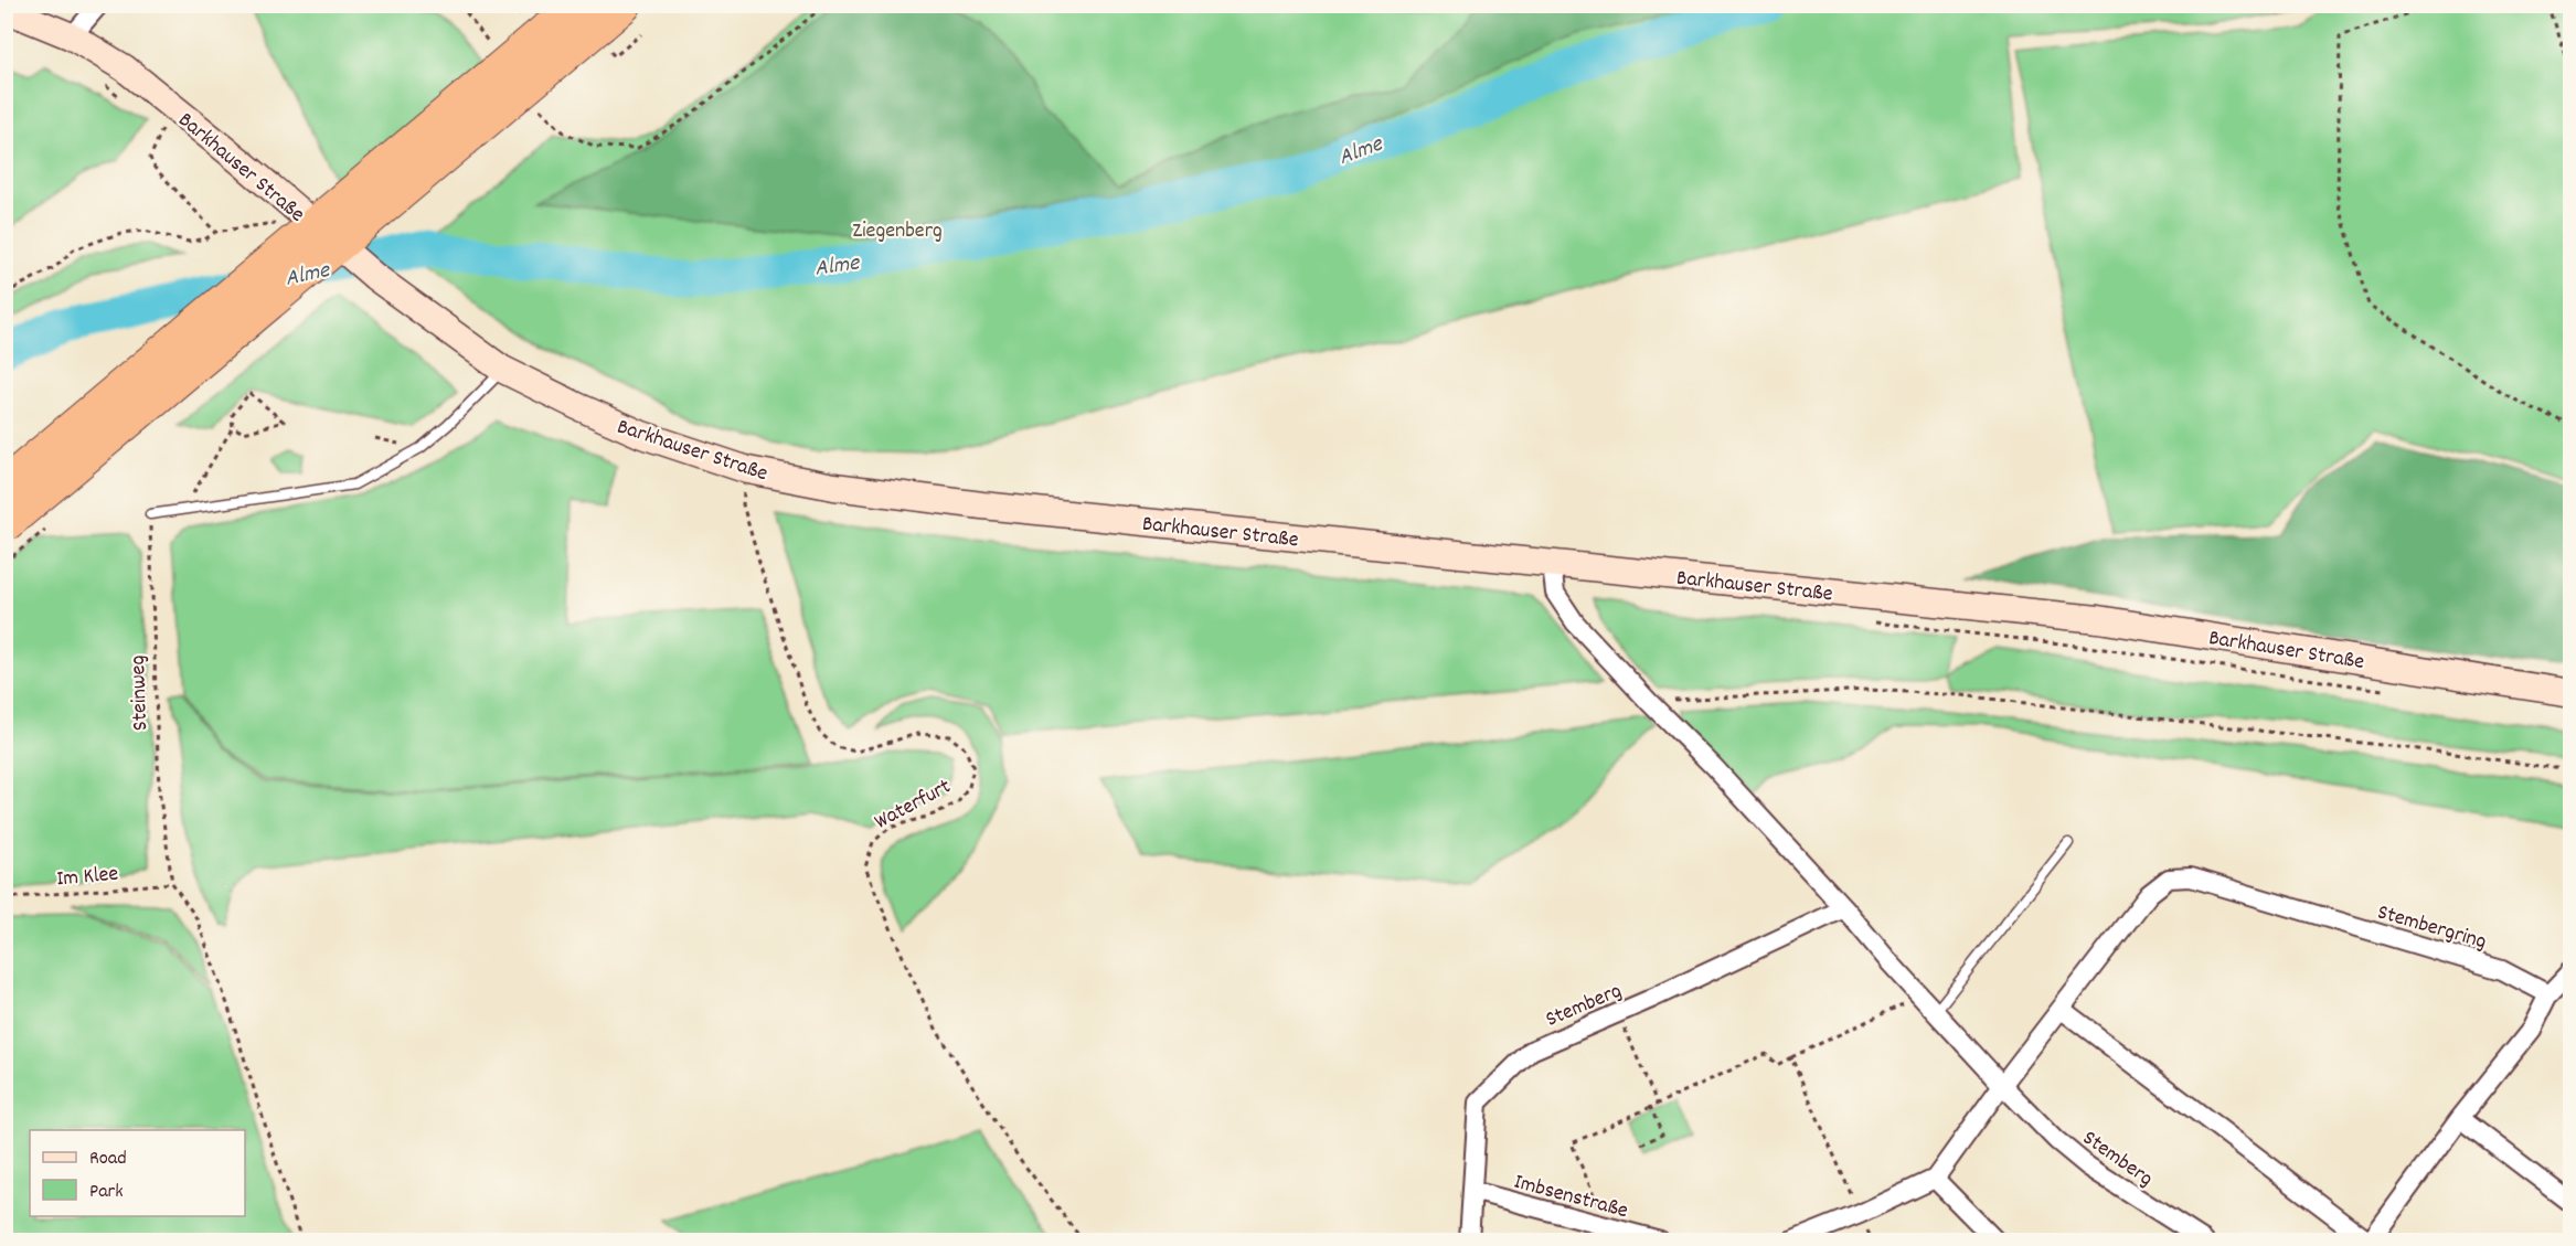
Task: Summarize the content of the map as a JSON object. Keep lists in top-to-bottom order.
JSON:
{
  "streets": {
    "street": [
      "Barkhauser Straße",
      "Stembergring",
      "Stemberg",
      "Imbsenstraße"
    ],
    "path": ["Steinweg", "Waterfurt", "Im Klee"]
  },
  "crossings": [
    ["Barkhauser Straße", "Stemberg"],
    ["Steinweg", "Im Klee"],
    ["Stembergring", "Stemberg"],
    ["Stemberg", "Imbsenstraße"]
  ],
  "water": ["Alme"],
  "parks": ["Ziegenberg"],
  "legend": ["Road", "Park"]
}
